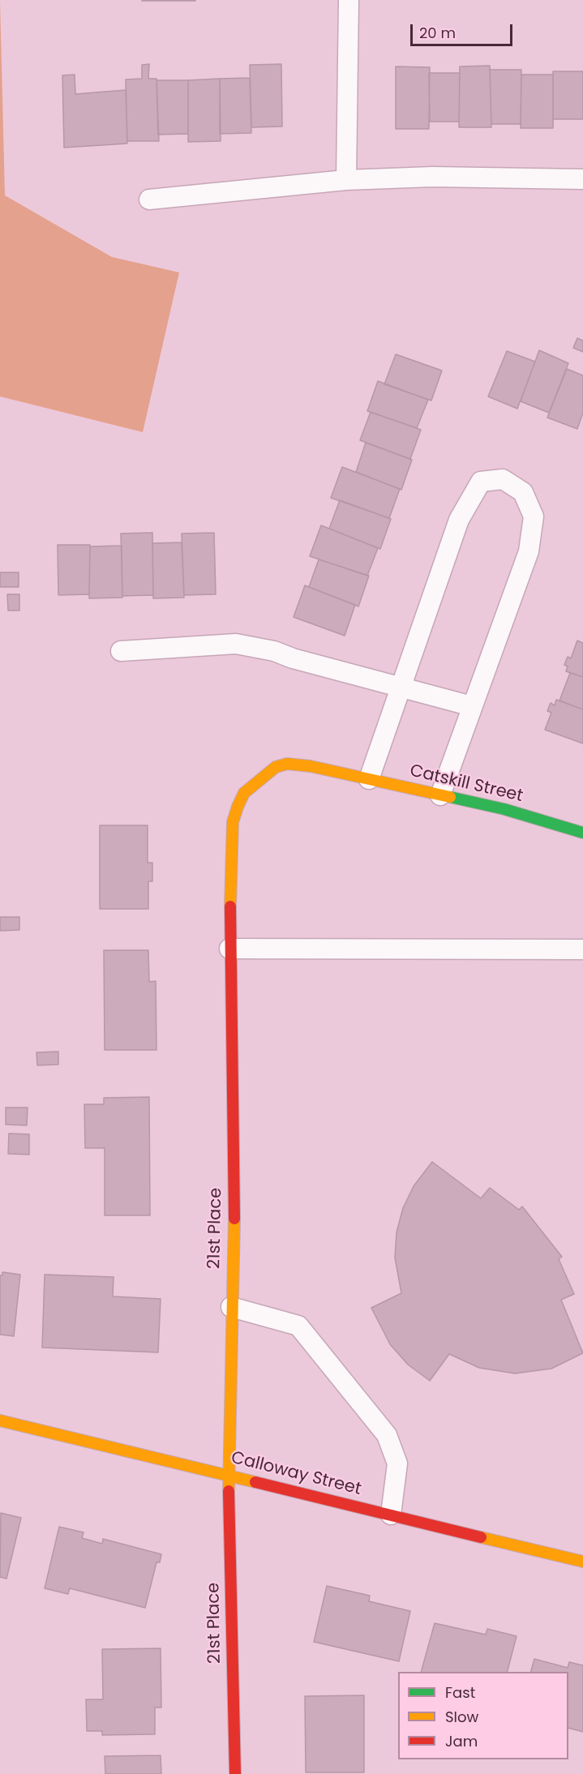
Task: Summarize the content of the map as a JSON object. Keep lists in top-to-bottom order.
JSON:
{
  "streets": {
    "street": ["Catskill Street", "21st Place", "Calloway Street"]
  },
  "crossings": [
    ["Catskill Street", "21st Place"],
    ["21st Place", "Calloway Street"]
  ],
  "legend": ["Fast", "Slow", "Jam"],
  "scale_bar": "20 m"
}
